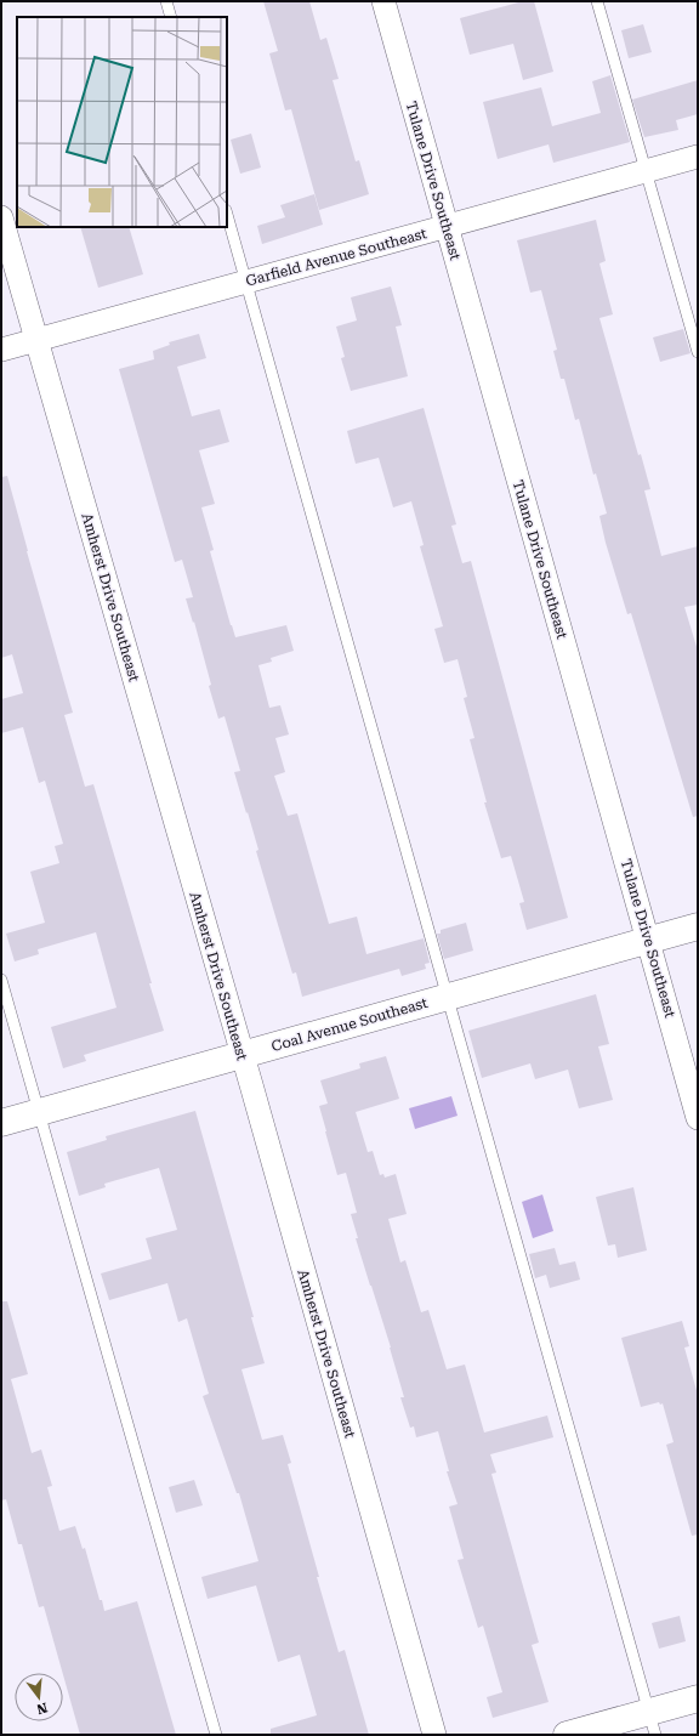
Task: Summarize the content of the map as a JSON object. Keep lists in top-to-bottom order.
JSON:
{
  "streets": {
    "main road": ["Coal Avenue Southeast"],
    "street": ["Tulane Drive Southeast", "Garfield Avenue Southeast", "Amherst Drive Southeast"]
  },
  "crossings": [
    ["Tulane Drive Southeast", "Garfield Avenue Southeast"],
    ["Tulane Drive Southeast", "Coal Avenue Southeast"],
    ["Garfield Avenue Southeast", "Amherst Drive Southeast"],
    ["Amherst Drive Southeast", "Coal Avenue Southeast"]
  ],
  "north": "bottom"
}
